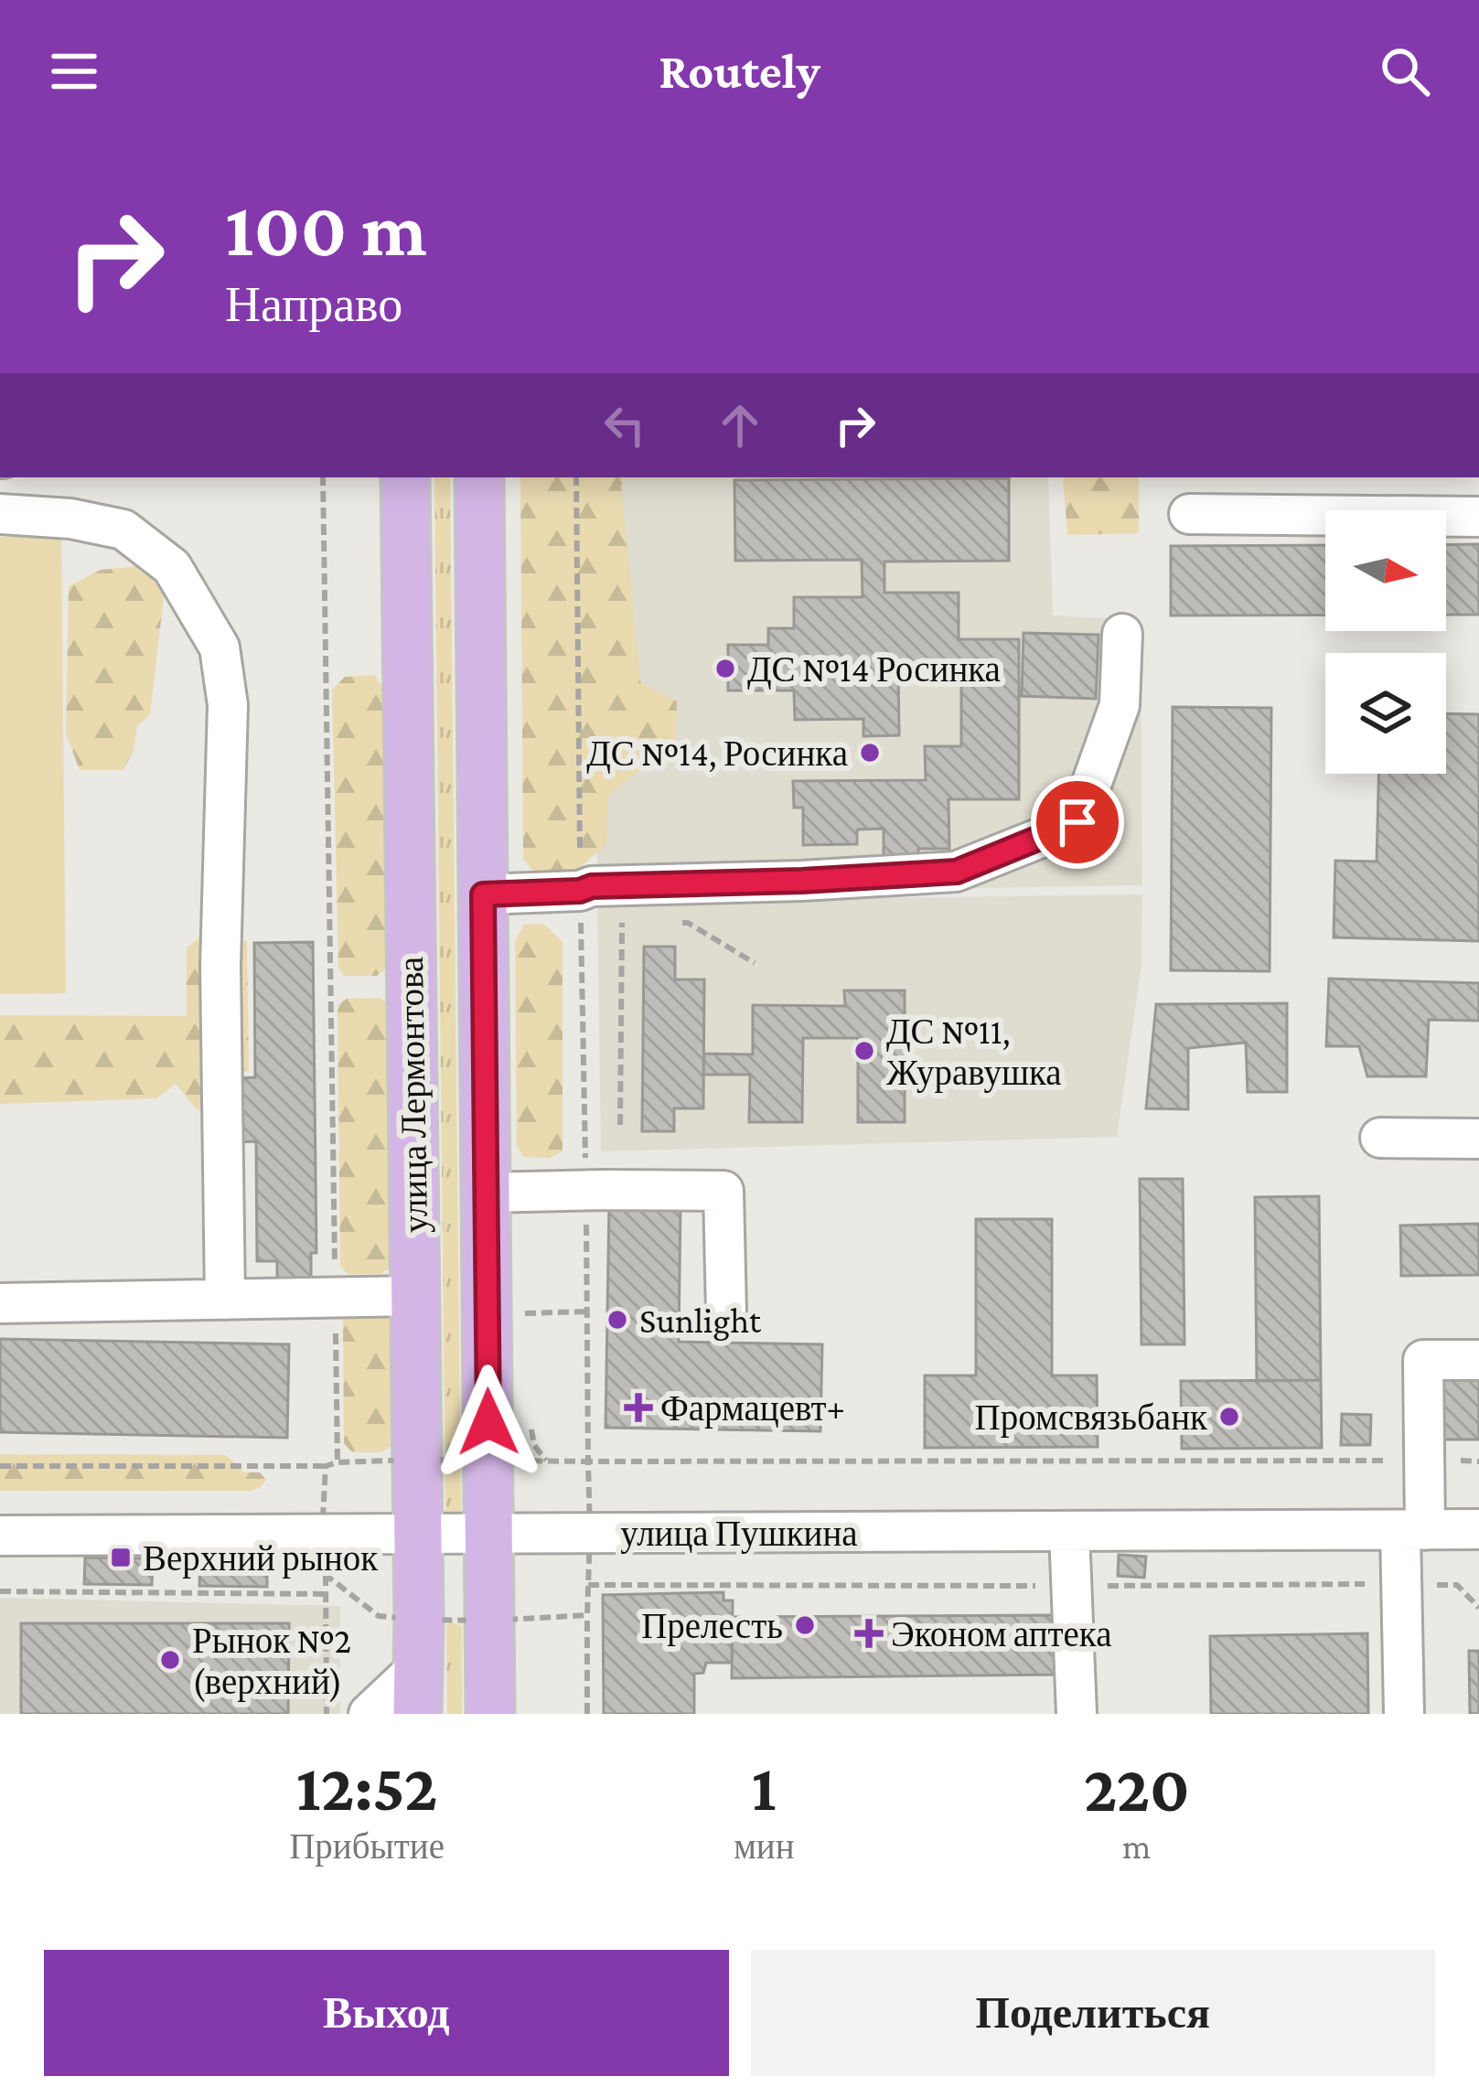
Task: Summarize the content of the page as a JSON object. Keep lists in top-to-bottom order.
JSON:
{
  "streets": {
    "main road": ["улица Лермонтова"],
    "street": ["улица Пушкина"]
  },
  "crossings": [
    ["улица Лермонтова", "улица Пушкина"]
  ],
  "places": {
    "other": [
      "ДС №14 Росинка",
      "ДС №14, Росинка",
      "ДС №11, Журавушка",
      "Sunlight",
      "Промсвязьбанк",
      "Прелесть",
      "Рынок №2 (верхний)"
    ],
    "health": ["Фармацевт+", "Эконом аптека"],
    "transit": ["Верхний рынок"]
  },
  "north": "right",
  "page": {
    "header": "Routely",
    "turn": ["100 m", "Направо"],
    "eta": [
      "12:52",
      "Прибытие",
      "1",
      "мин",
      "220",
      "m"
    ],
    "buttons": ["Выход", "Поделиться"]
  }
}
